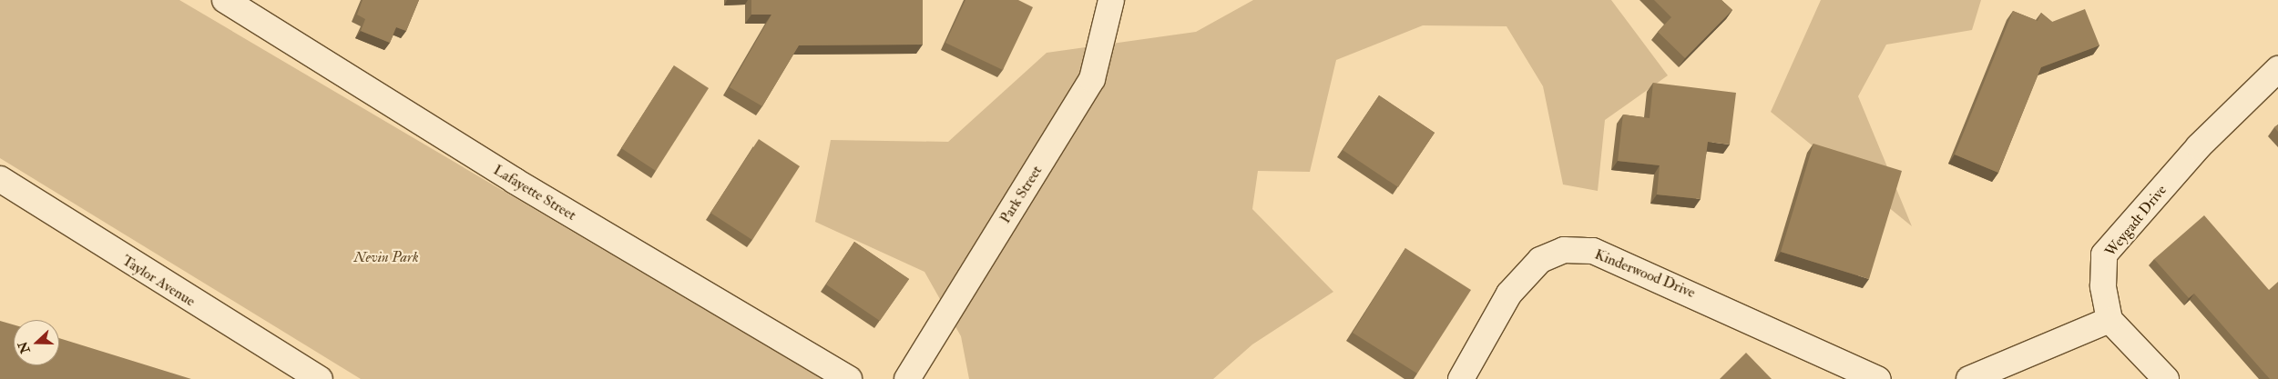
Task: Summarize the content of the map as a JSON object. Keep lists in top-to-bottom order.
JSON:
{
  "streets": {
    "street": [
      "Lafayette Street",
      "Park Street",
      "Weygadt Drive",
      "Kinderwood Drive",
      "Taylor Avenue"
    ]
  },
  "parks": ["Nevin Park"],
  "north": "left"
}
